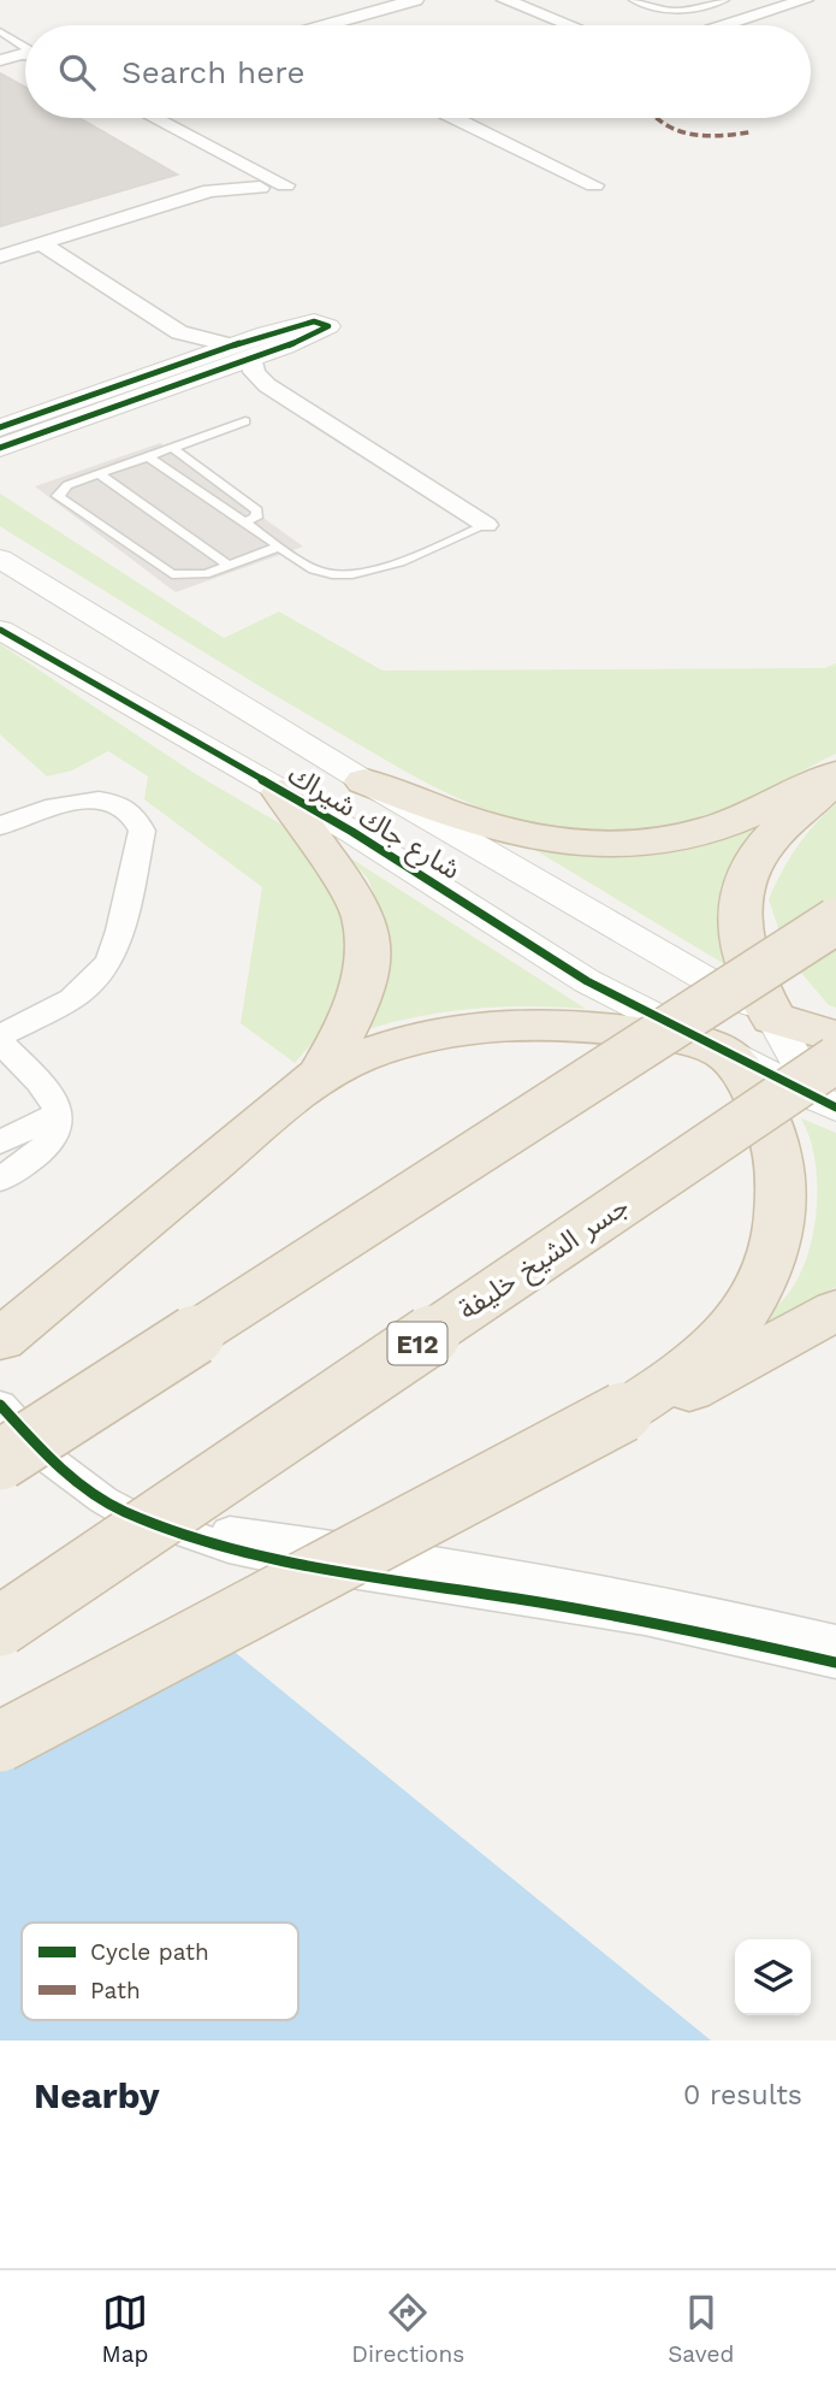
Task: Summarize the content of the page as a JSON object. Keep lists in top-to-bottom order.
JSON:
{
  "streets": {
    "highway": ["جسر الشيخ خليفة", "E12"],
    "street": ["شارع جاك شيراك"]
  },
  "crossings": [
    ["شارع جاك شيراك", "جسر الشيخ خليفة"]
  ],
  "legend": ["Cycle path", "Path"],
  "page": {
    "search": "Search here",
    "heading": ["Nearby", "0 results"],
    "nav": ["Map", "Directions", "Saved"]
  }
}
